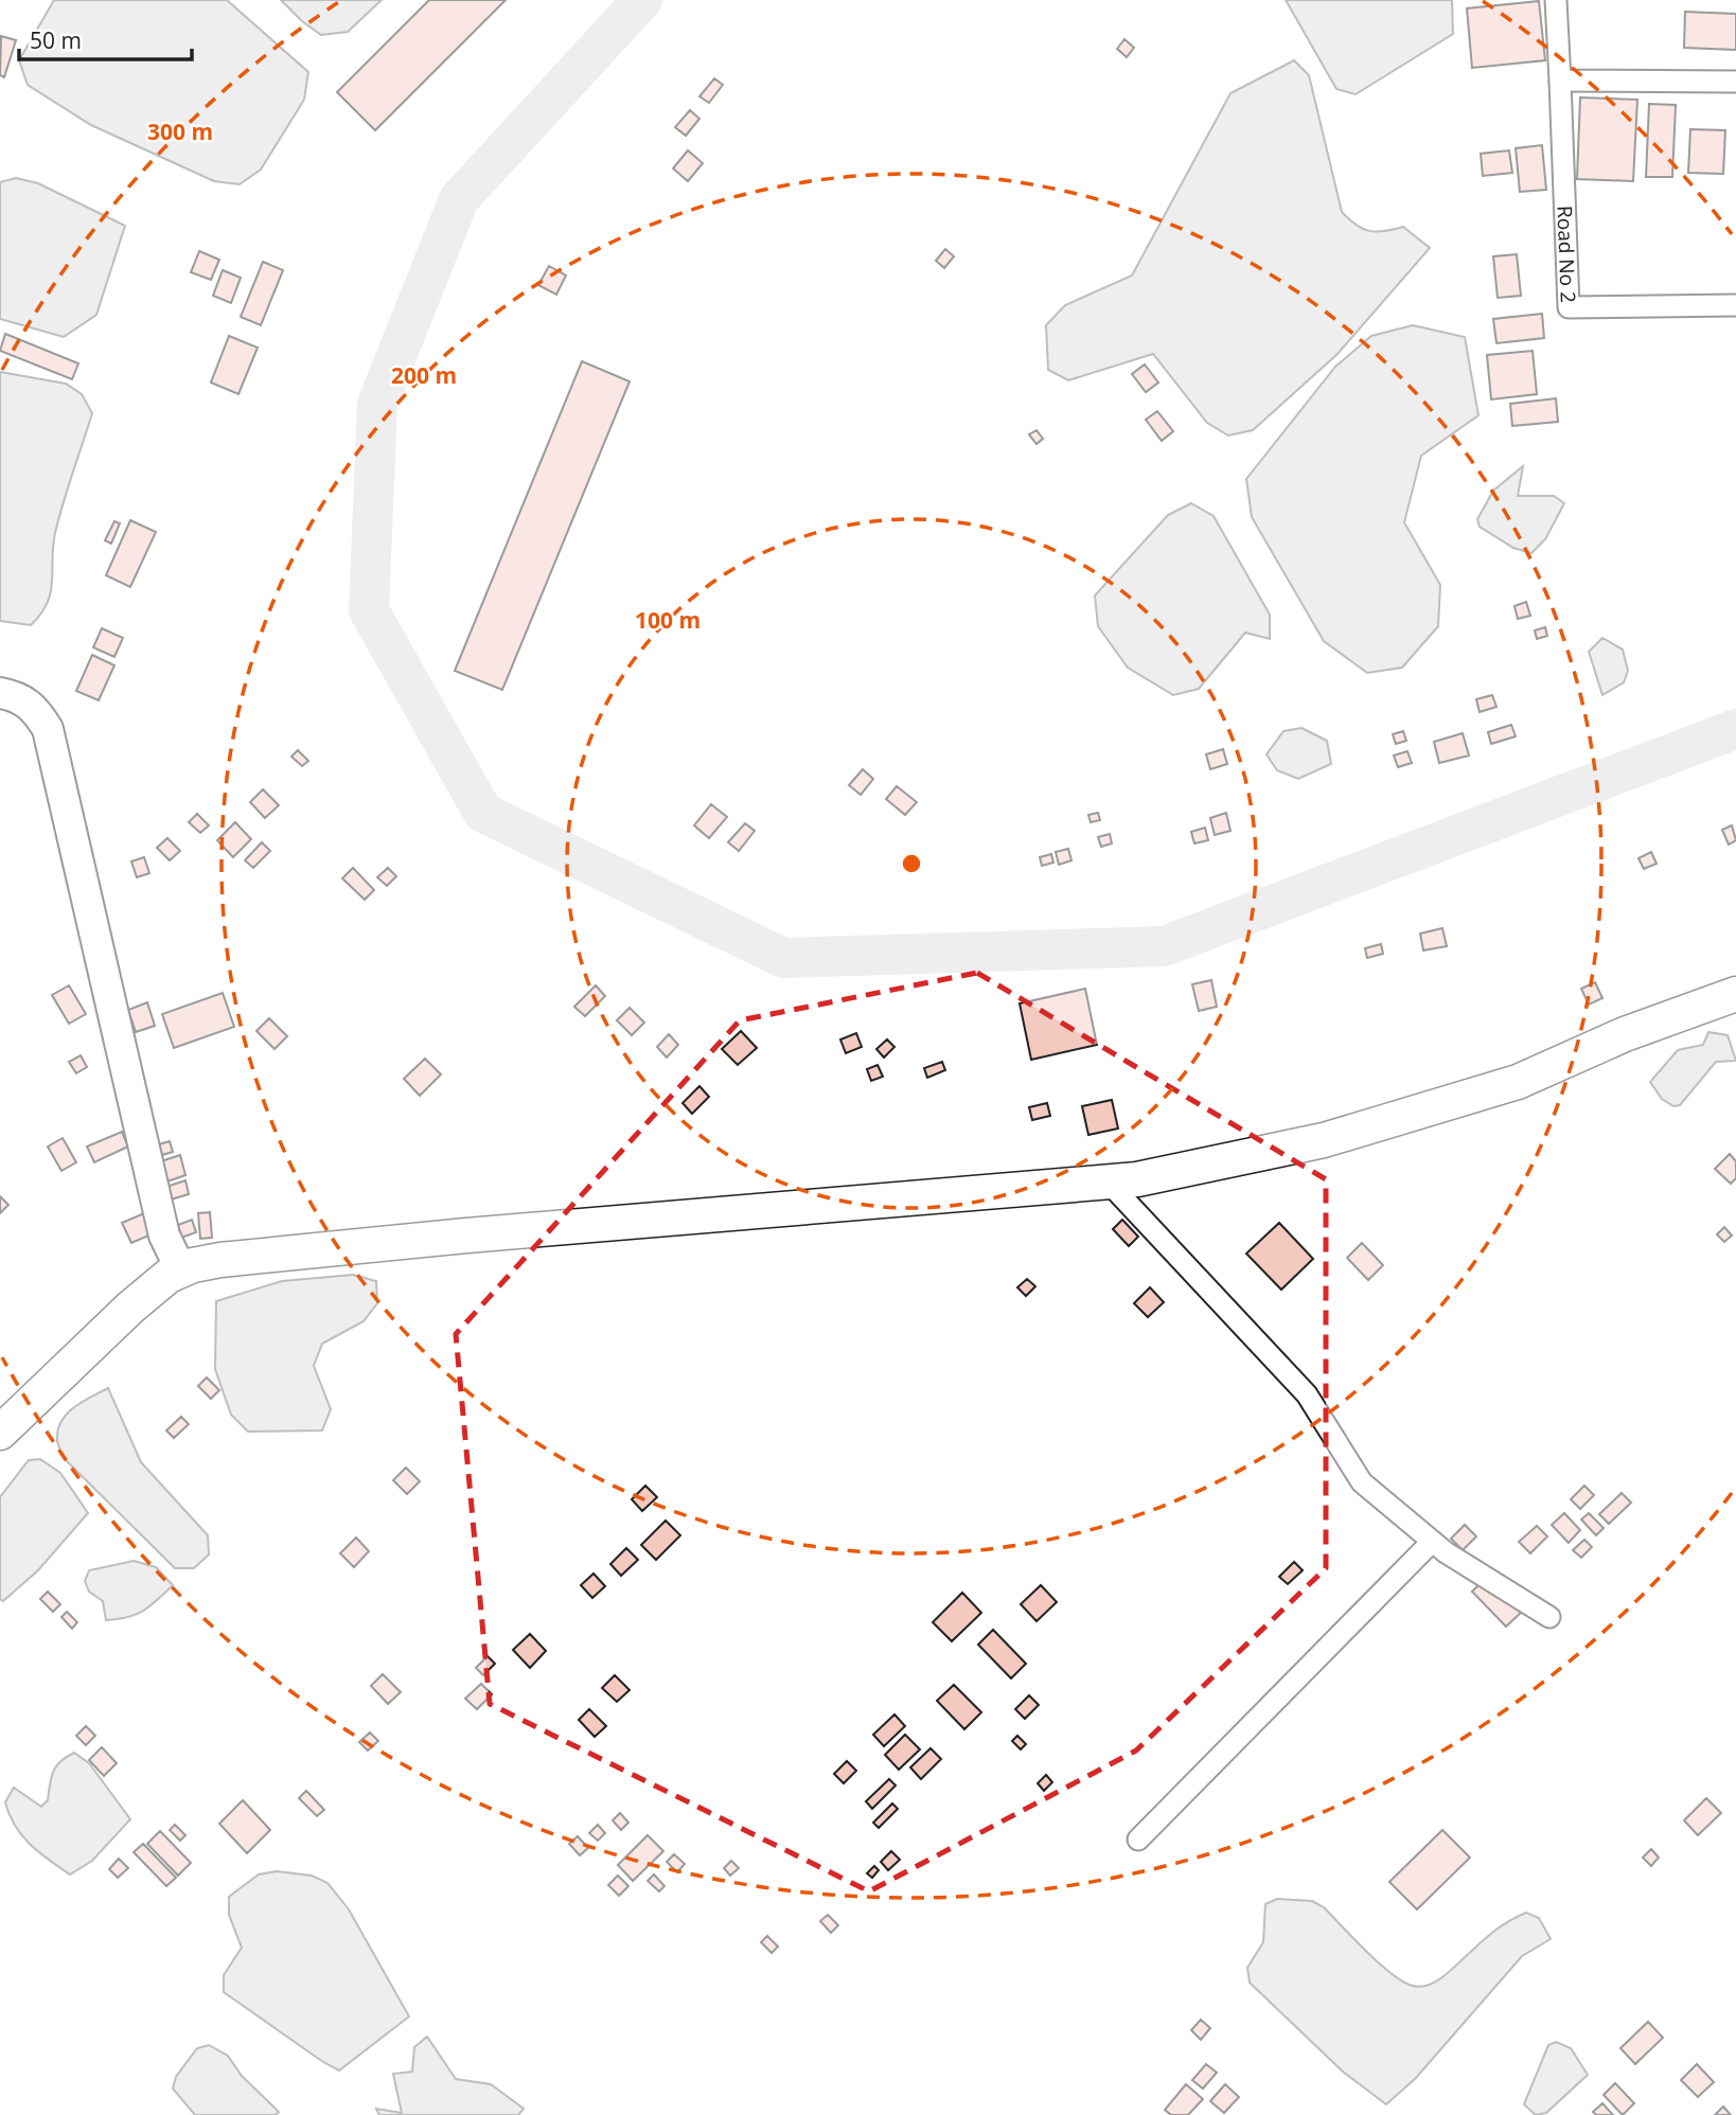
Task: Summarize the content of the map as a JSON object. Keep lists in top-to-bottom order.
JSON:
{
  "streets": {
    "street": ["Road No 2"]
  },
  "scale_bar": "50 m",
  "rings": ["300 m", "200 m", "100 m"]
}
